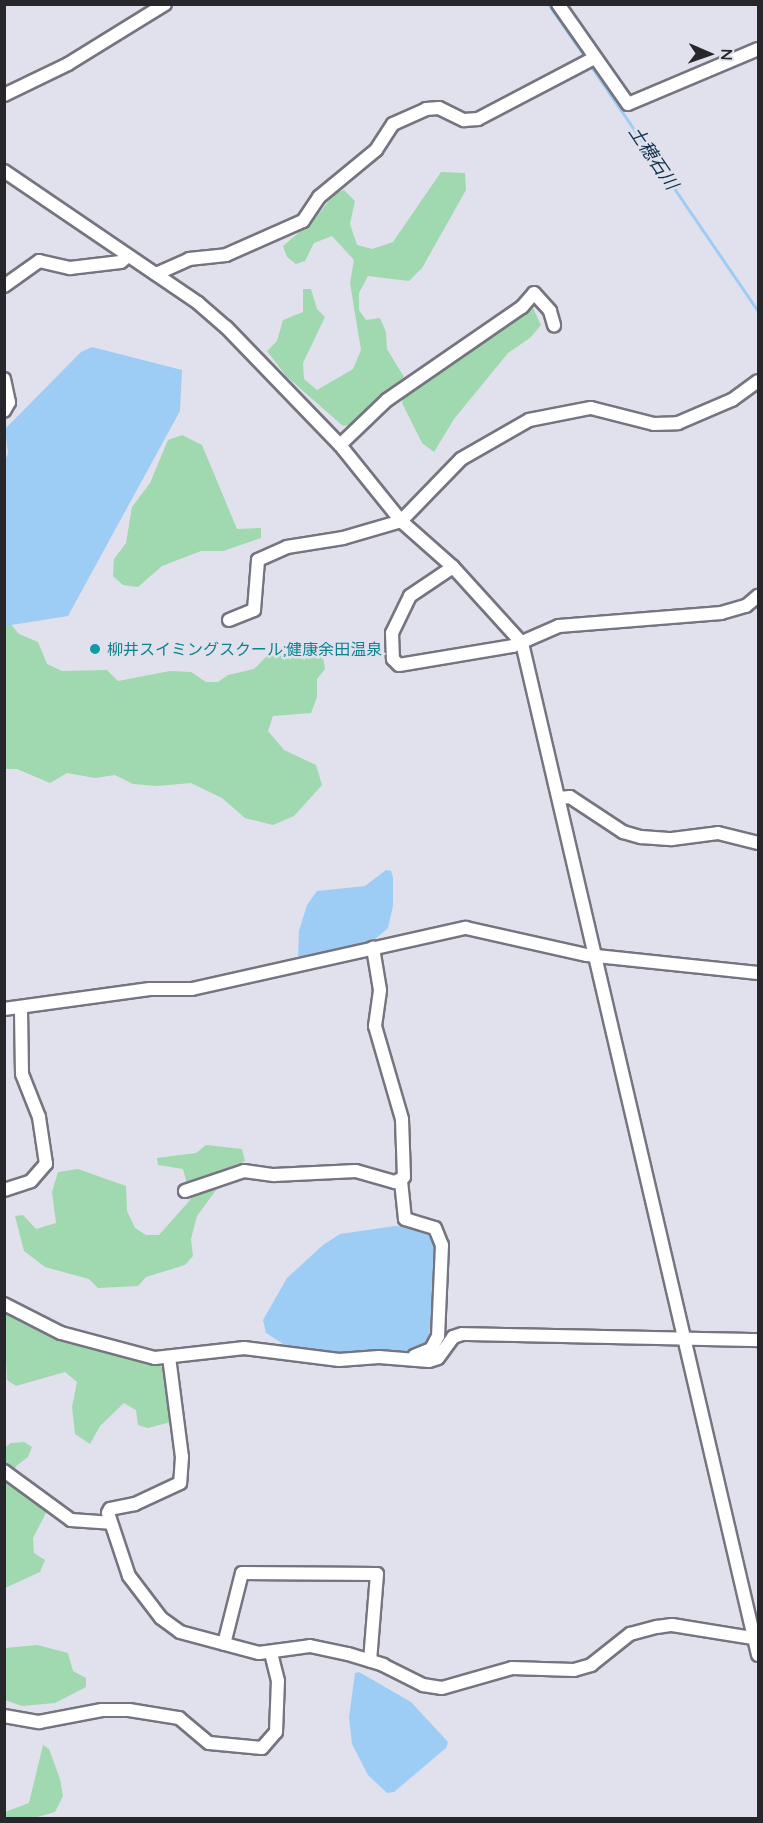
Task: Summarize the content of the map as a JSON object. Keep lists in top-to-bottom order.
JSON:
{
  "water": ["土穂石川"],
  "places": ["柳井スイミングスクール;健康余田温泉"],
  "north": "right"
}
